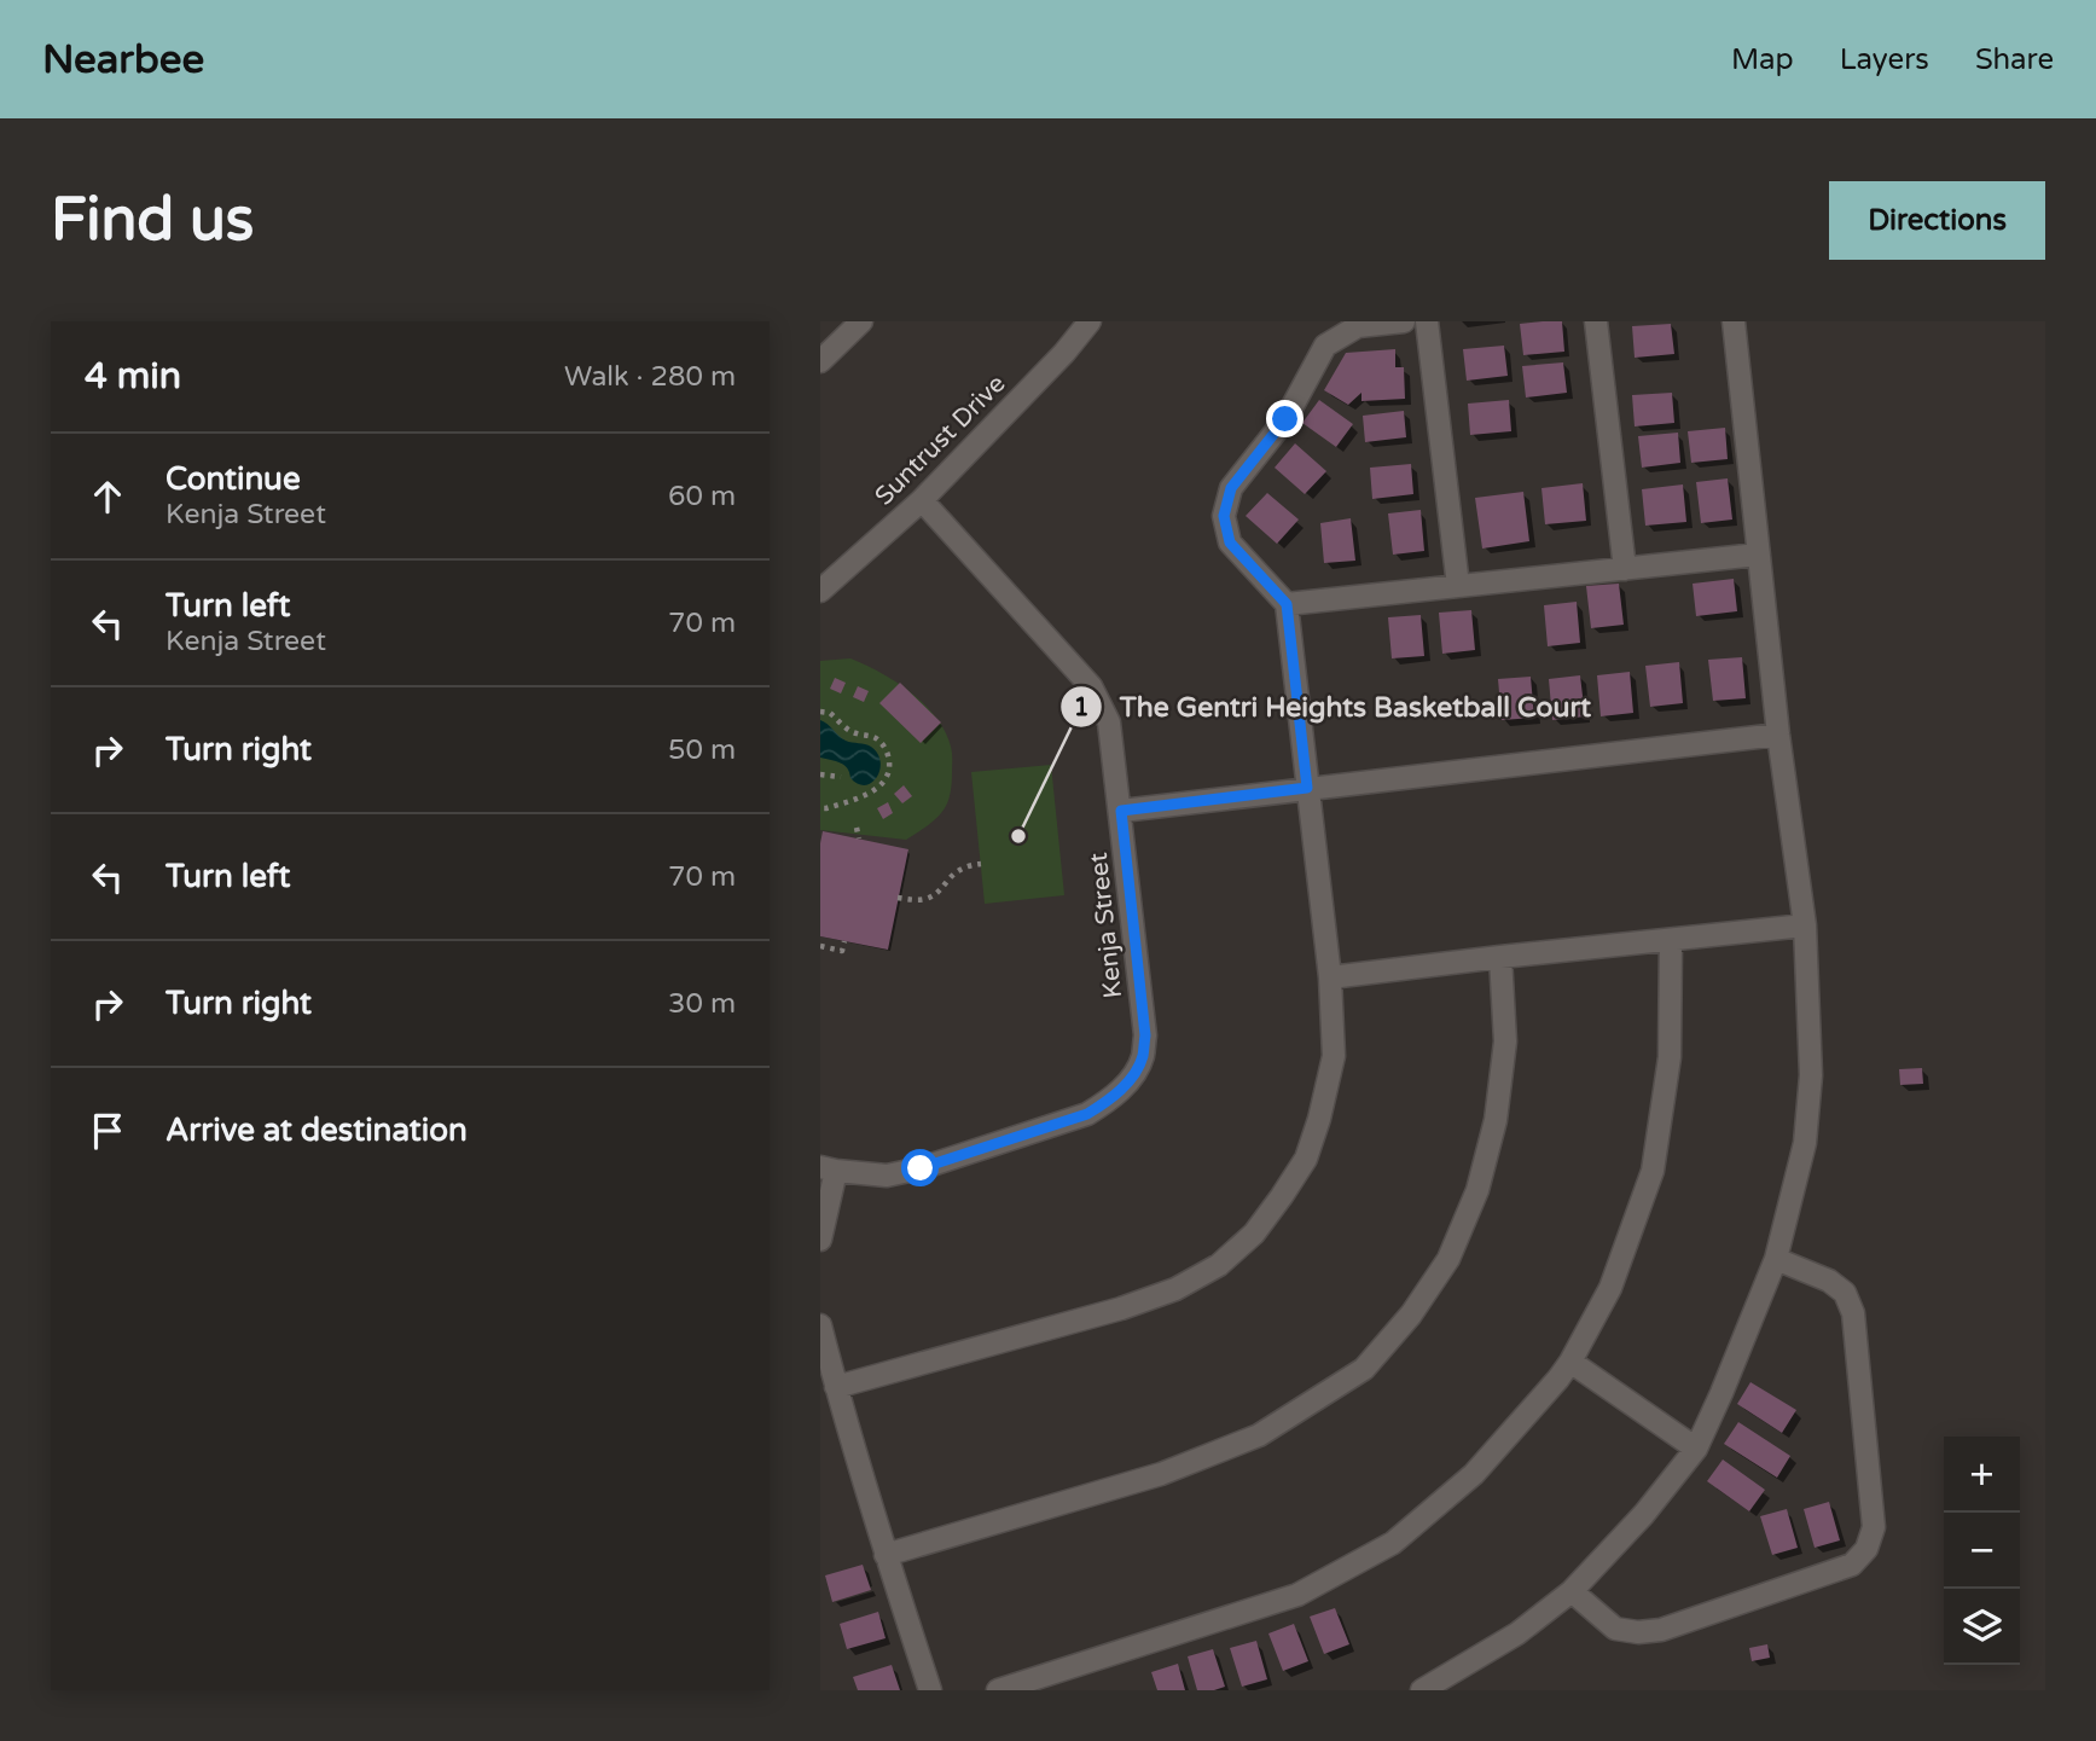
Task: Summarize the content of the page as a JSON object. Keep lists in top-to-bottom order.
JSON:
{
  "streets": {
    "street": ["Suntrust Drive", "Kenja Street"]
  },
  "crossings": [
    ["Suntrust Drive", "Kenja Street"]
  ],
  "places": ["The Gentri Heights Basketball Court"],
  "page": {
    "header": "Nearbee",
    "nav": ["Map", "Layers", "Share"],
    "buttons": "Directions",
    "title": "Find us",
    "heading": ["4 min", "Walk · 280 m"],
    "list": [
      ["Continue", "Kenja Street", "60 m"],
      ["Turn left", "Kenja Street", "70 m"],
      ["Turn right", "50 m"],
      ["Turn left", "70 m"],
      ["Turn right", "30 m"],
      "Arrive at destination"
    ],
    "map_buttons": ["+", "−"]
  }
}
